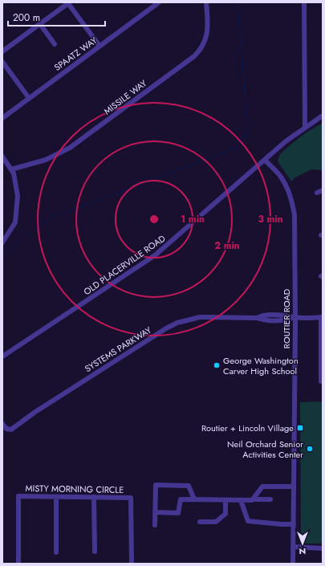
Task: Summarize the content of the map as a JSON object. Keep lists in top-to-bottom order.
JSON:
{
  "streets": {
    "street": [
      "SPAATZ WAY",
      "MISSILE WAY",
      "OLD PLACERVILLE ROAD",
      "ROUTIER ROAD",
      "SYSTEMS PARKWAY",
      "MISTY MORNING CIRCLE"
    ]
  },
  "crossings": [
    ["OLD PLACERVILLE ROAD", "ROUTIER ROAD"],
    ["ROUTIER ROAD", "SYSTEMS PARKWAY"]
  ],
  "places": {
    "other": ["George Washington Carver High School", "Neil Orchard Senior Activities Center"],
    "transit": ["Routier + Lincoln Village"]
  },
  "scale_bar": "200 m",
  "north": "bottom",
  "rings": ["1 min", "3 min", "2 min"]
}
